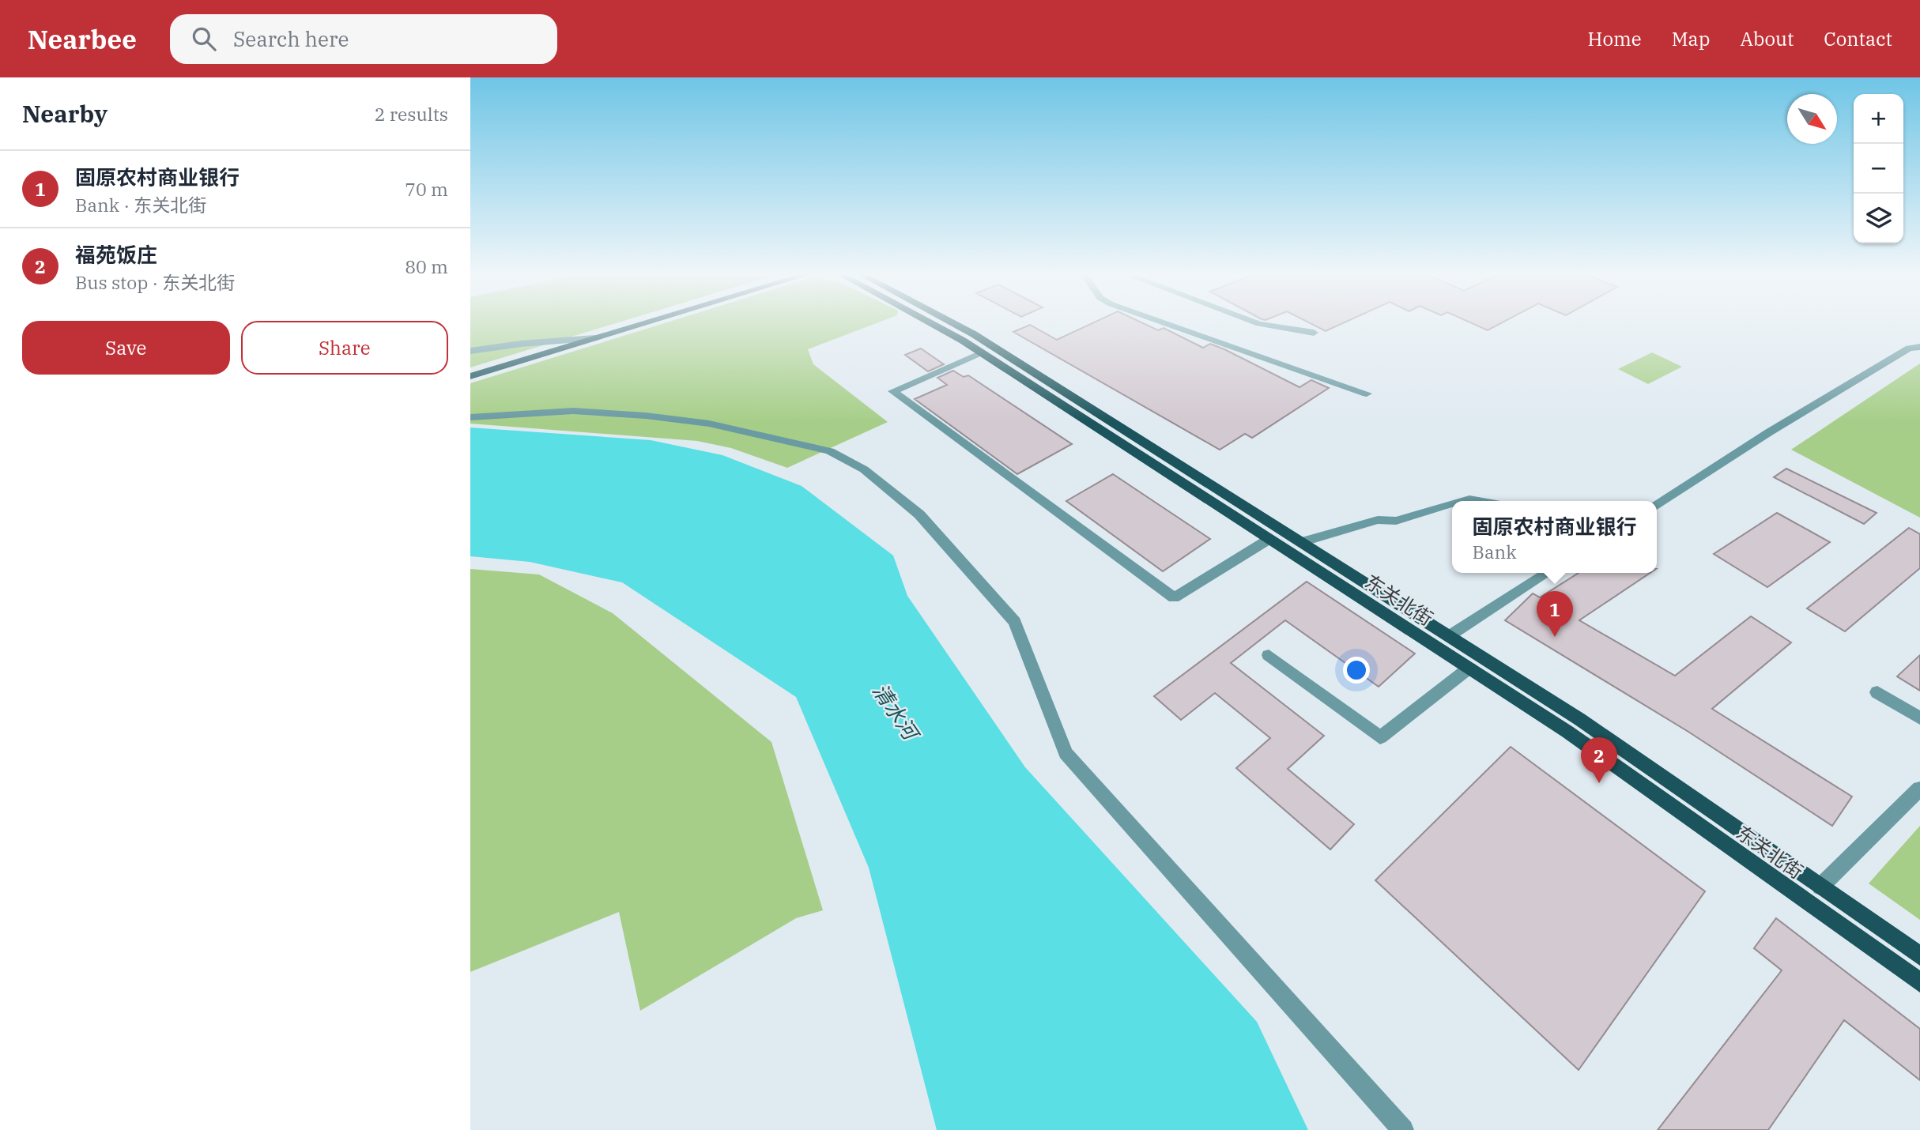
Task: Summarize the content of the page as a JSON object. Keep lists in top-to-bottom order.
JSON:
{
  "streets": {
    "main road": ["东关北街"]
  },
  "water": ["清水河"],
  "north": "bottom right",
  "page": {
    "header": "Nearbee",
    "search": "Search here",
    "nav": [
      "Home",
      "Map",
      "About",
      "Contact"
    ],
    "heading": ["Nearby", "2 results"],
    "map_buttons": ["+", "−"],
    "list": [
      {
        "mark": "1",
        "name": "固原农村商业银行",
        "note": "Bank · 东关北街",
        "value": "70 m"
      },
      {
        "mark": "2",
        "name": "福苑饭庄",
        "note": "Bus stop · 东关北街",
        "value": "80 m"
      }
    ],
    "buttons": ["Save", "Share"],
    "popup": ["固原农村商业银行", "Bank"],
    "pins": ["1", "2"]
  }
}
